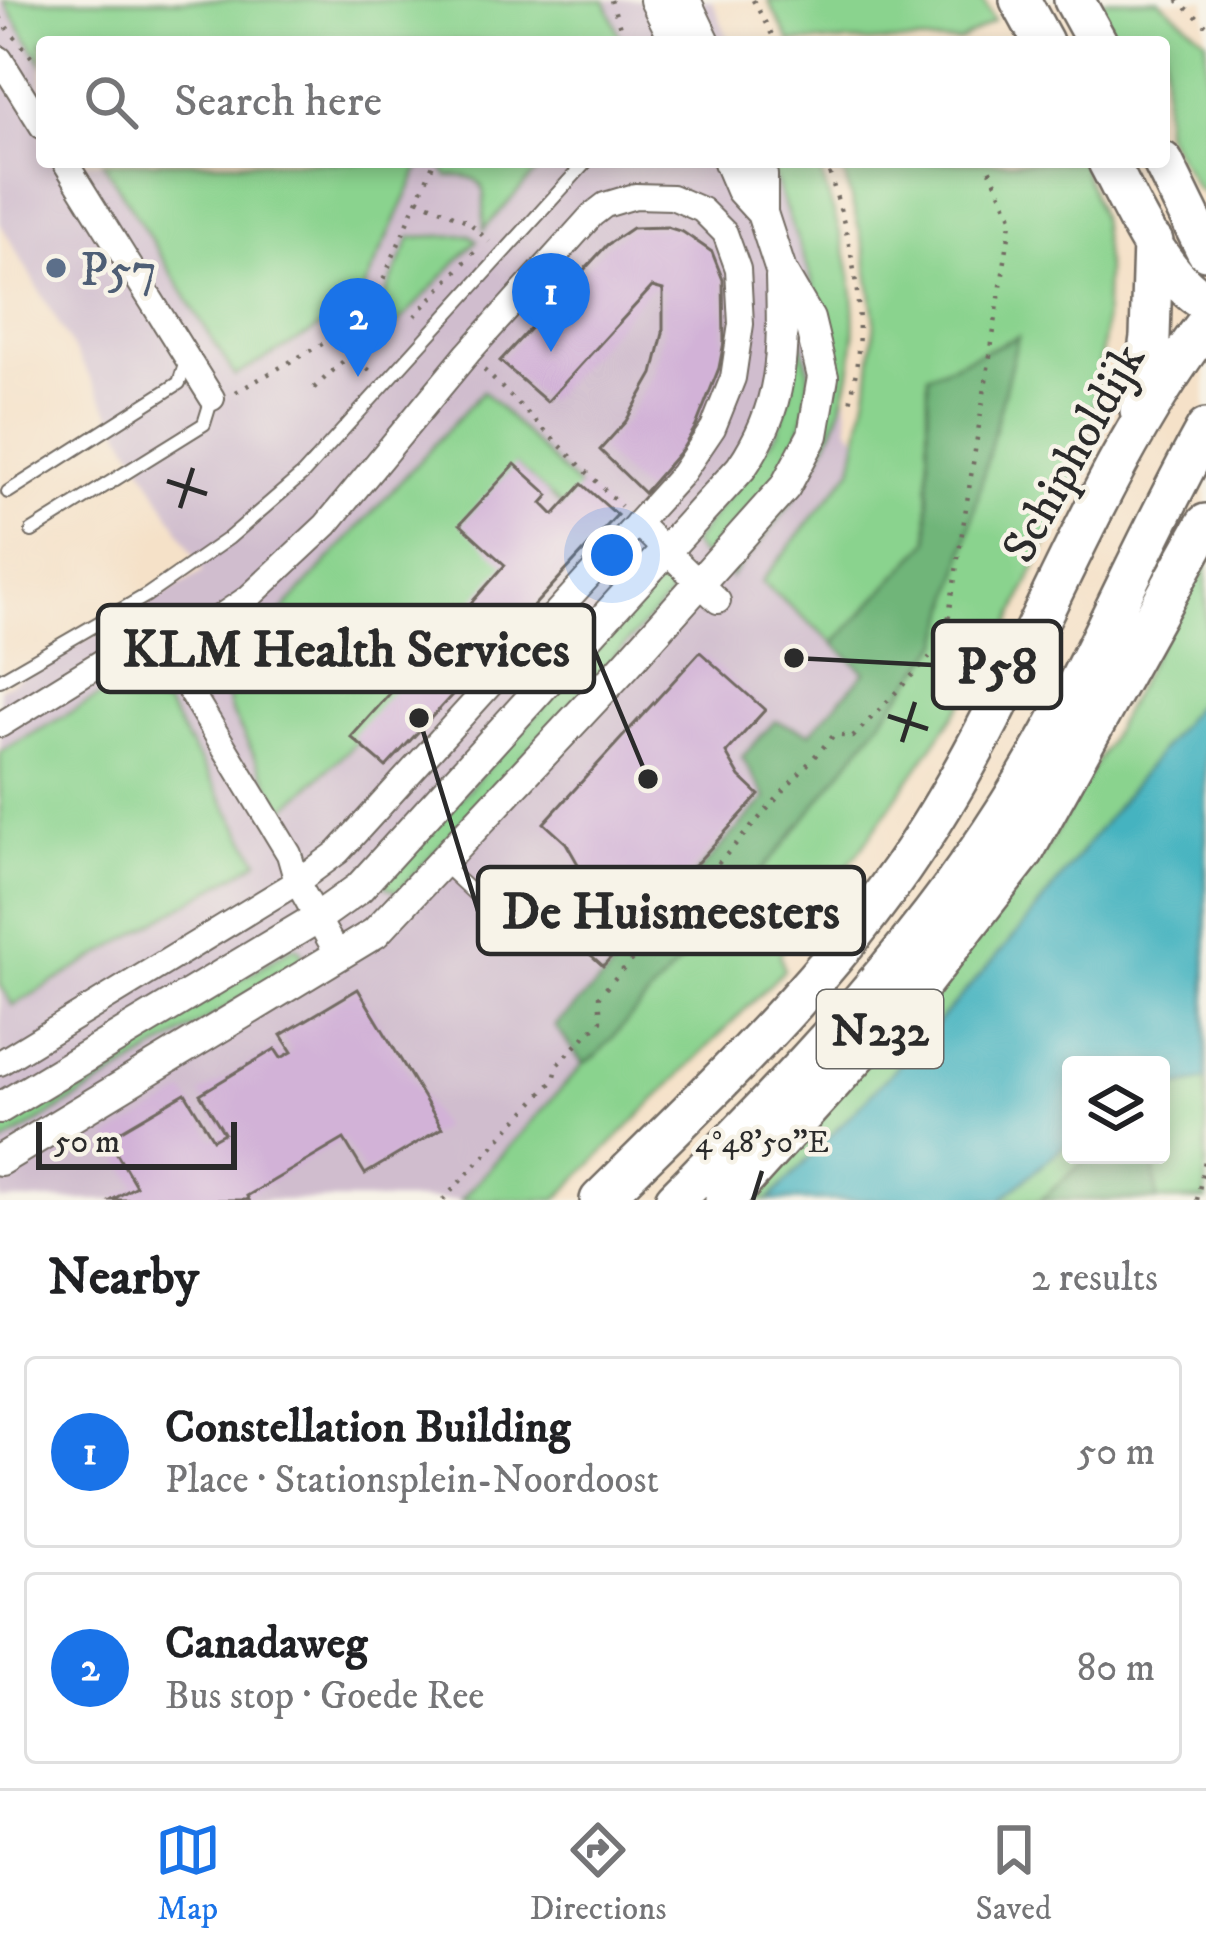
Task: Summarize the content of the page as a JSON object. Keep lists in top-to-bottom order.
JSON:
{
  "streets": {
    "main road": ["Schipholdijk", "N232"]
  },
  "crossings": [
    ["Schipholdijk", "N232"]
  ],
  "places": [
    "P57",
    "P58",
    "De Huismeesters",
    "KLM Health Services"
  ],
  "scale_bar": "50 m",
  "page": {
    "search": "Search here",
    "pins": ["1", "2"],
    "scale": "50 m",
    "heading": ["Nearby", "2 results"],
    "list": [
      {
        "mark": "1",
        "name": "Constellation Building",
        "note": "Place · Stationsplein-Noordoost",
        "value": "50 m"
      },
      {
        "mark": "2",
        "name": "Canadaweg",
        "note": "Bus stop · Goede Ree",
        "value": "80 m"
      }
    ],
    "nav": ["Map", "Directions", "Saved"]
  },
  "coordinates": ["4°48'50\"E"]
}
